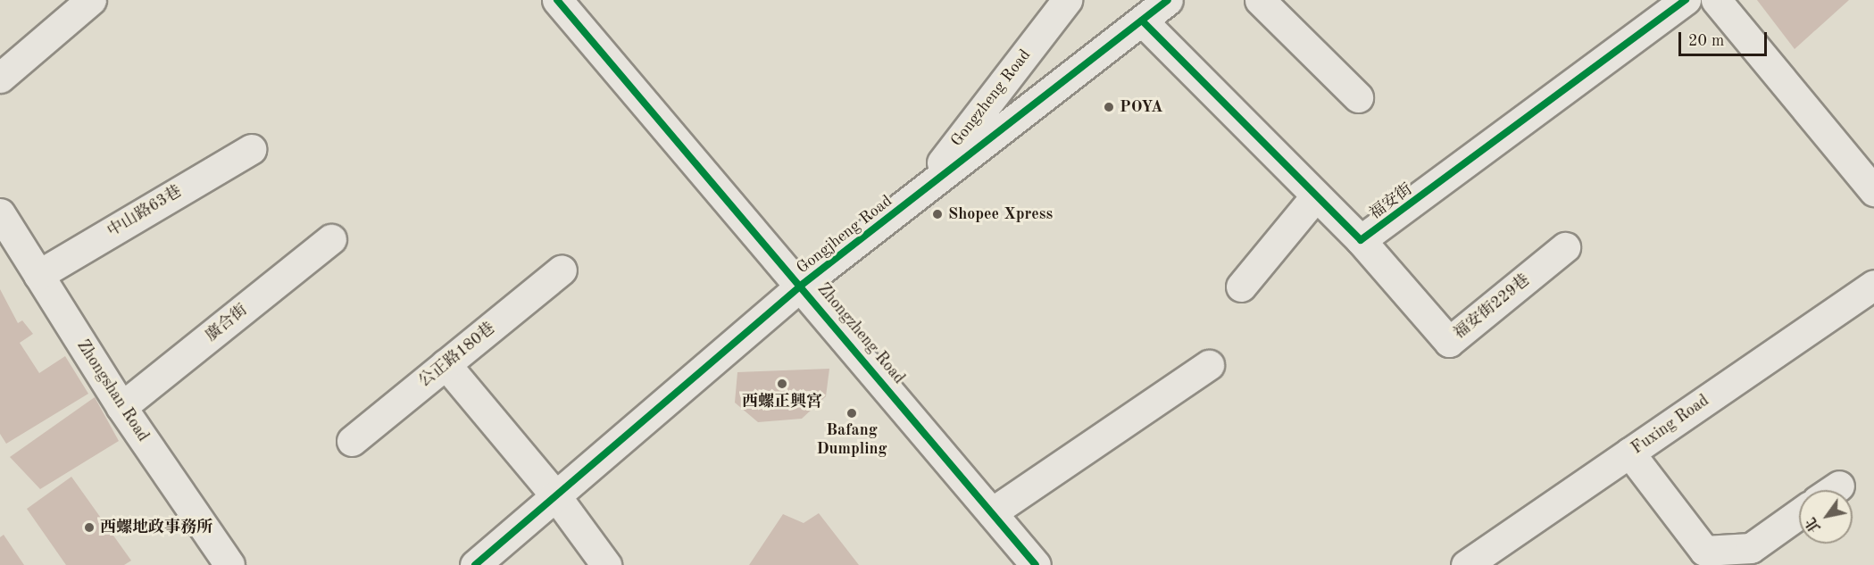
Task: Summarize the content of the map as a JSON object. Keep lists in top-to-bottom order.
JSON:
{
  "streets": {
    "street": [
      "Gongzheng Road",
      "福安街",
      "中山路63巷",
      "Gongjheng Road",
      "福安街229巷",
      "廣合街",
      "Zhongzheng Road",
      "公正路180巷",
      "Zhongshan Road",
      "Fuxing Road"
    ]
  },
  "crossings": [
    ["Gongzheng Road", "Gongjheng Road"],
    ["福安街", "Gongjheng Road"],
    ["福安街", "福安街229巷"],
    ["中山路63巷", "Zhongshan Road"],
    ["Gongjheng Road", "Zhongzheng Road"],
    ["廣合街", "Zhongshan Road"]
  ],
  "places": [
    "POYA",
    "Shopee Xpress",
    "西螺正興宮",
    "Bafang Dumpling",
    "西螺地政事務所"
  ],
  "scale_bar": "20 m",
  "north": "bottom left"
}
